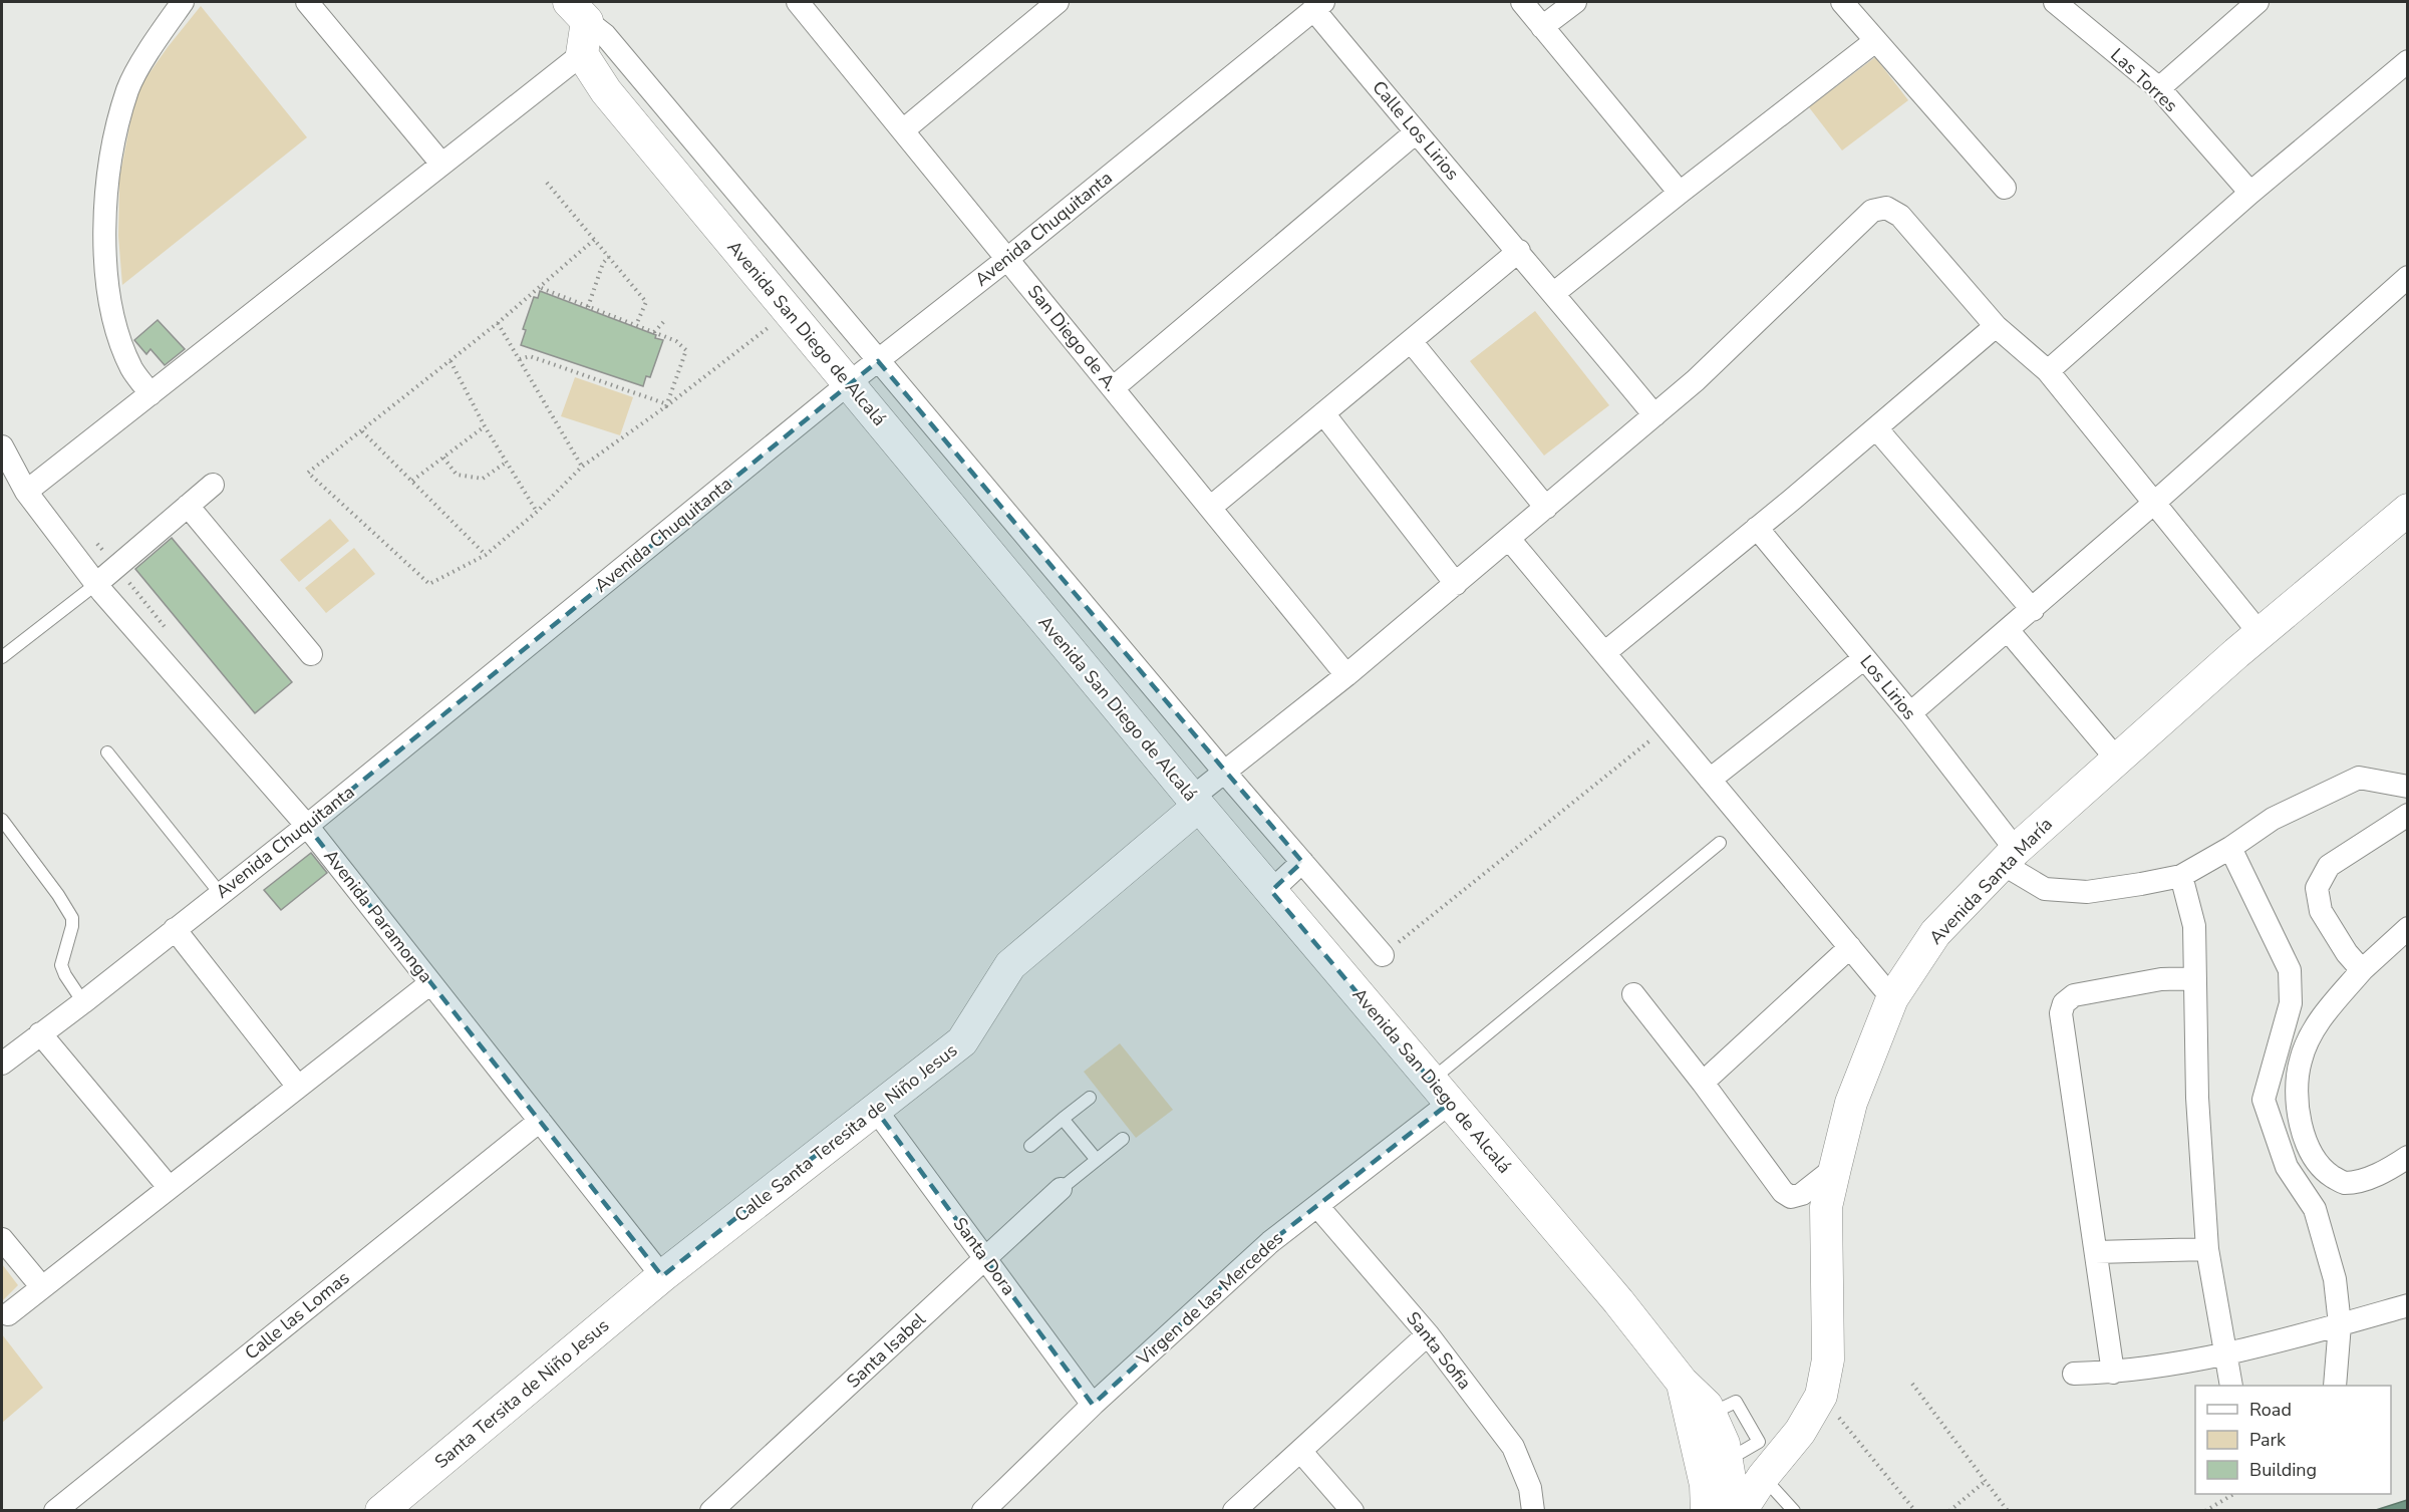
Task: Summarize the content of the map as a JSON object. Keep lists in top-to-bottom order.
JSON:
{
  "streets": {
    "street": [
      "Las Torres",
      "Calle Los Lirios",
      "Avenida Chuquitanta",
      "Avenida San Diego de Alcalá",
      "San Diego de A.",
      "Los Lirios",
      "Avenida Santa María",
      "Avenida Paramonga",
      "Calle Santa Teresita de Niño Jesus",
      "Santa Dora",
      "Virgen de las Mercedes",
      "Calle las Lomas",
      "Santa Isabel",
      "Santa Sofia",
      "Santa Tersita de Niño Jesus"
    ]
  },
  "crossings": [
    ["Calle Los Lirios", "Avenida Chuquitanta"],
    ["Avenida Chuquitanta", "Avenida San Diego de Alcalá"],
    ["Avenida Chuquitanta", "San Diego de A."],
    ["Avenida Chuquitanta", "Avenida Paramonga"],
    ["Avenida San Diego de Alcalá", "Calle Santa Teresita de Niño Jesus"],
    ["Avenida San Diego de Alcalá", "Virgen de las Mercedes"],
    ["Los Lirios", "Avenida Santa María"],
    ["Avenida Paramonga", "Calle Santa Teresita de Niño Jesus"],
    ["Avenida Paramonga", "Calle las Lomas"],
    ["Avenida Paramonga", "Santa Tersita de Niño Jesus"],
    ["Calle Santa Teresita de Niño Jesus", "Santa Dora"],
    ["Calle Santa Teresita de Niño Jesus", "Santa Tersita de Niño Jesus"],
    ["Santa Dora", "Virgen de las Mercedes"],
    ["Santa Dora", "Santa Isabel"],
    ["Virgen de las Mercedes", "Santa Sofia"]
  ],
  "legend": ["Road", "Park", "Building"]
}
